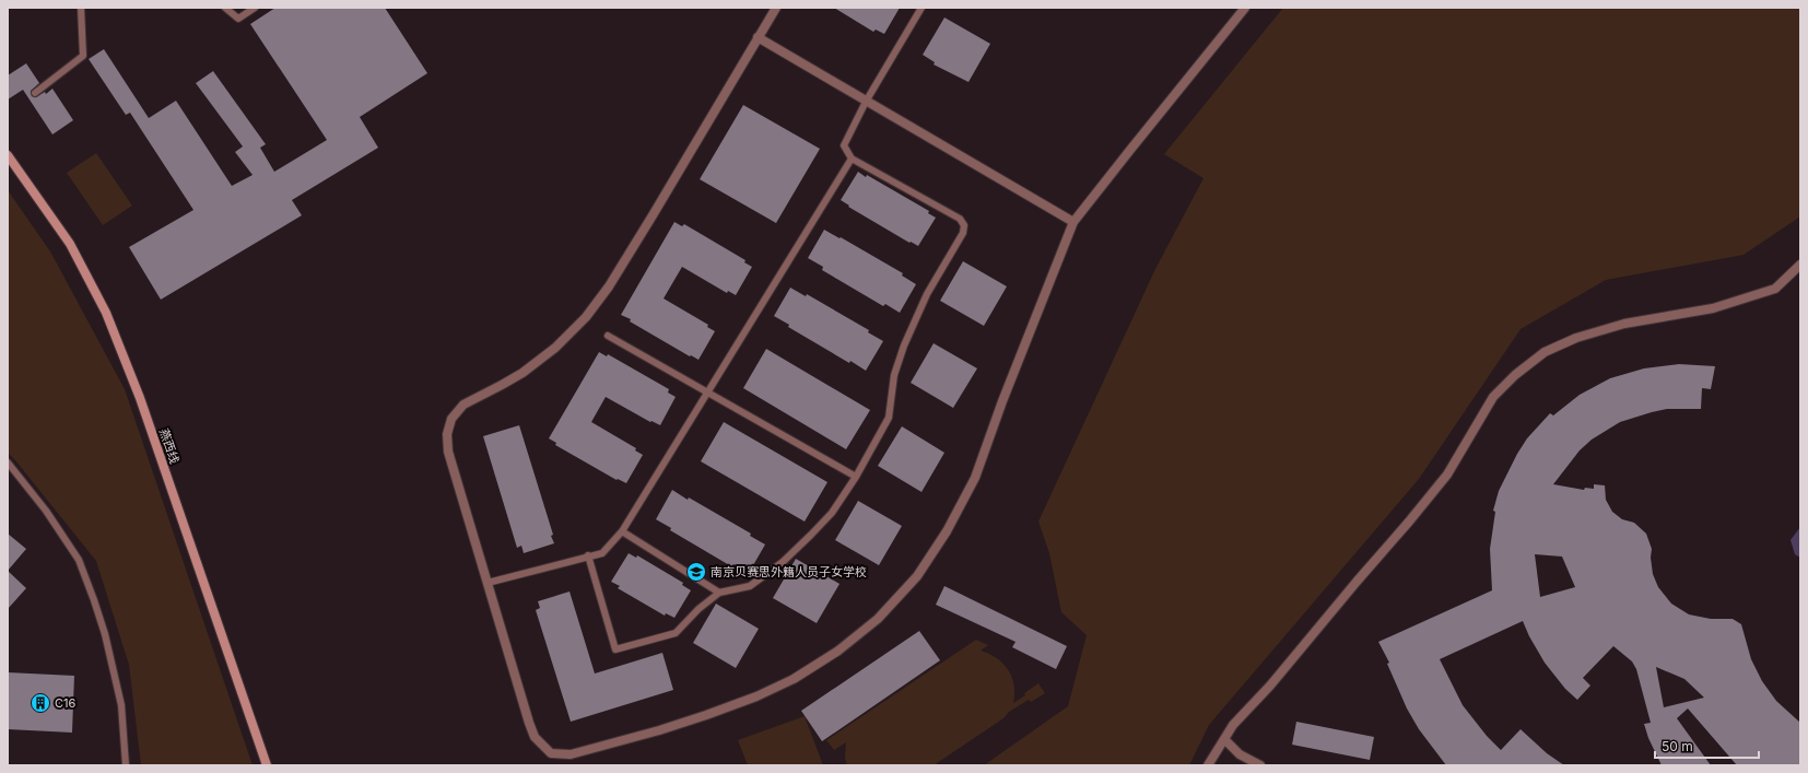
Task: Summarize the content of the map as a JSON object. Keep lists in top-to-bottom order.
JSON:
{
  "streets": {
    "main road": ["燕西线"]
  },
  "places": {
    "school or university": ["南京贝赛思外籍人员子女学校"],
    "building": ["C16"]
  },
  "scale_bar": "50 m"
}
